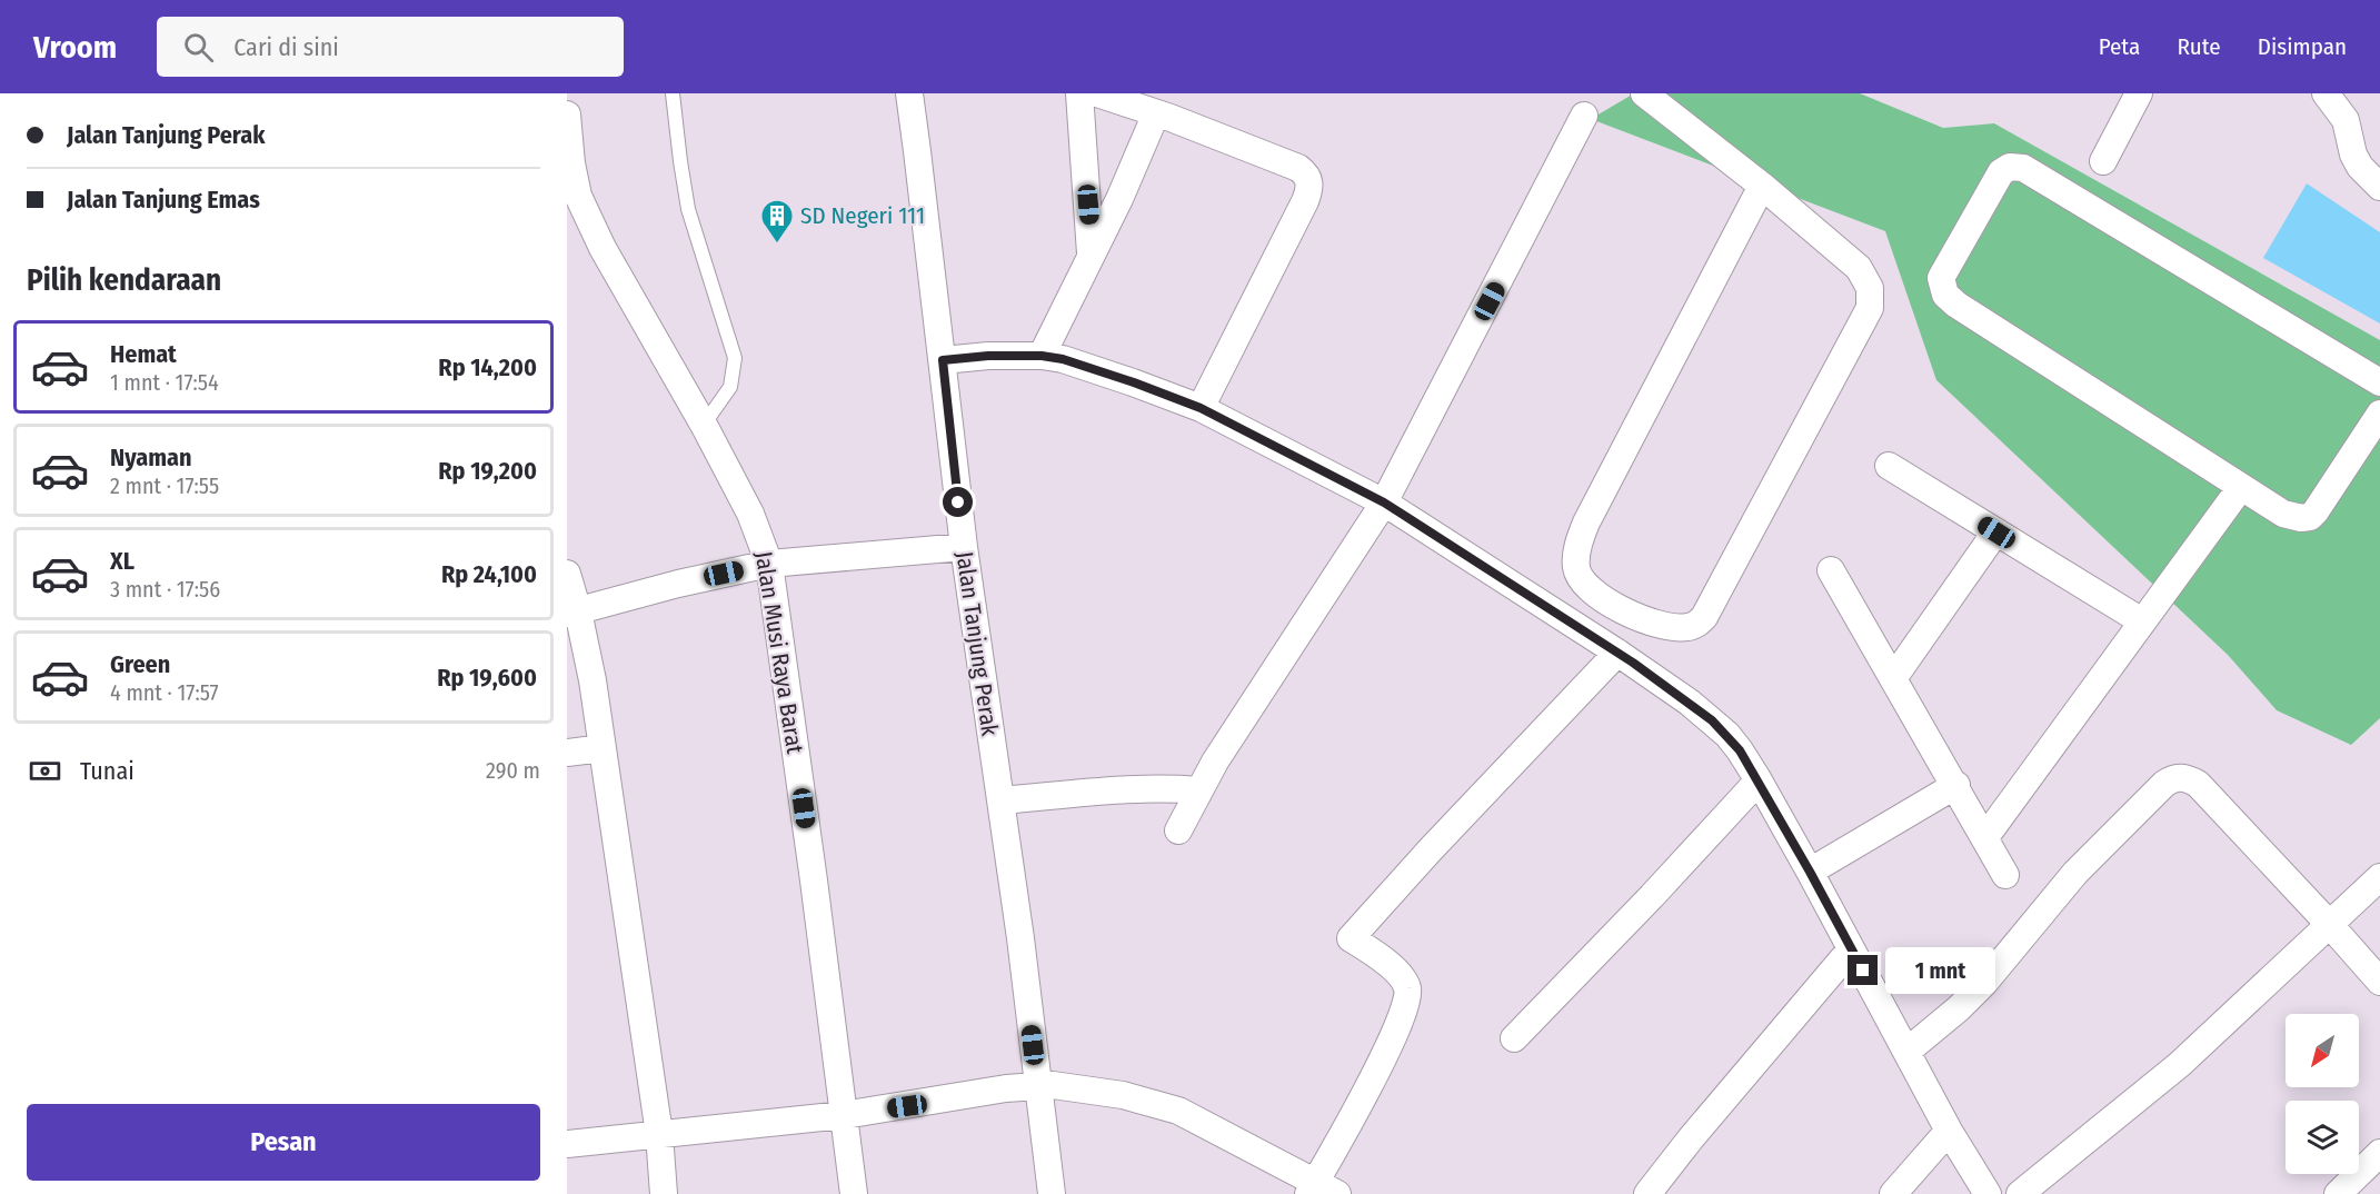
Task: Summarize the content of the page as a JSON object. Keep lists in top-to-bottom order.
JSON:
{
  "streets": {
    "street": ["Jalan Tanjung Perak", "Jalan Musi Raya Barat"]
  },
  "places": {
    "building": ["SD Negeri 111"]
  },
  "north": "bottom left",
  "page": {
    "header": "Vroom",
    "search": "Cari di sini",
    "nav": ["Peta", "Rute", "Disimpan"],
    "banner": ["Jalan Tanjung Perak", "Jalan Tanjung Emas"],
    "heading": "Pilih kendaraan",
    "list": [
      {
        "name": "Hemat",
        "note": "1 mnt · 17:54",
        "value": "Rp 14,200"
      },
      {
        "name": "Nyaman",
        "note": "2 mnt · 17:55",
        "value": "Rp 19,200"
      },
      {
        "name": "XL",
        "note": "3 mnt · 17:56",
        "value": "Rp 24,100"
      },
      {
        "name": "Green",
        "note": "4 mnt · 17:57",
        "value": "Rp 19,600"
      }
    ],
    "pay": ["Tunai", "290 m"],
    "bubble": "1 mnt",
    "buttons": "Pesan"
  }
}
